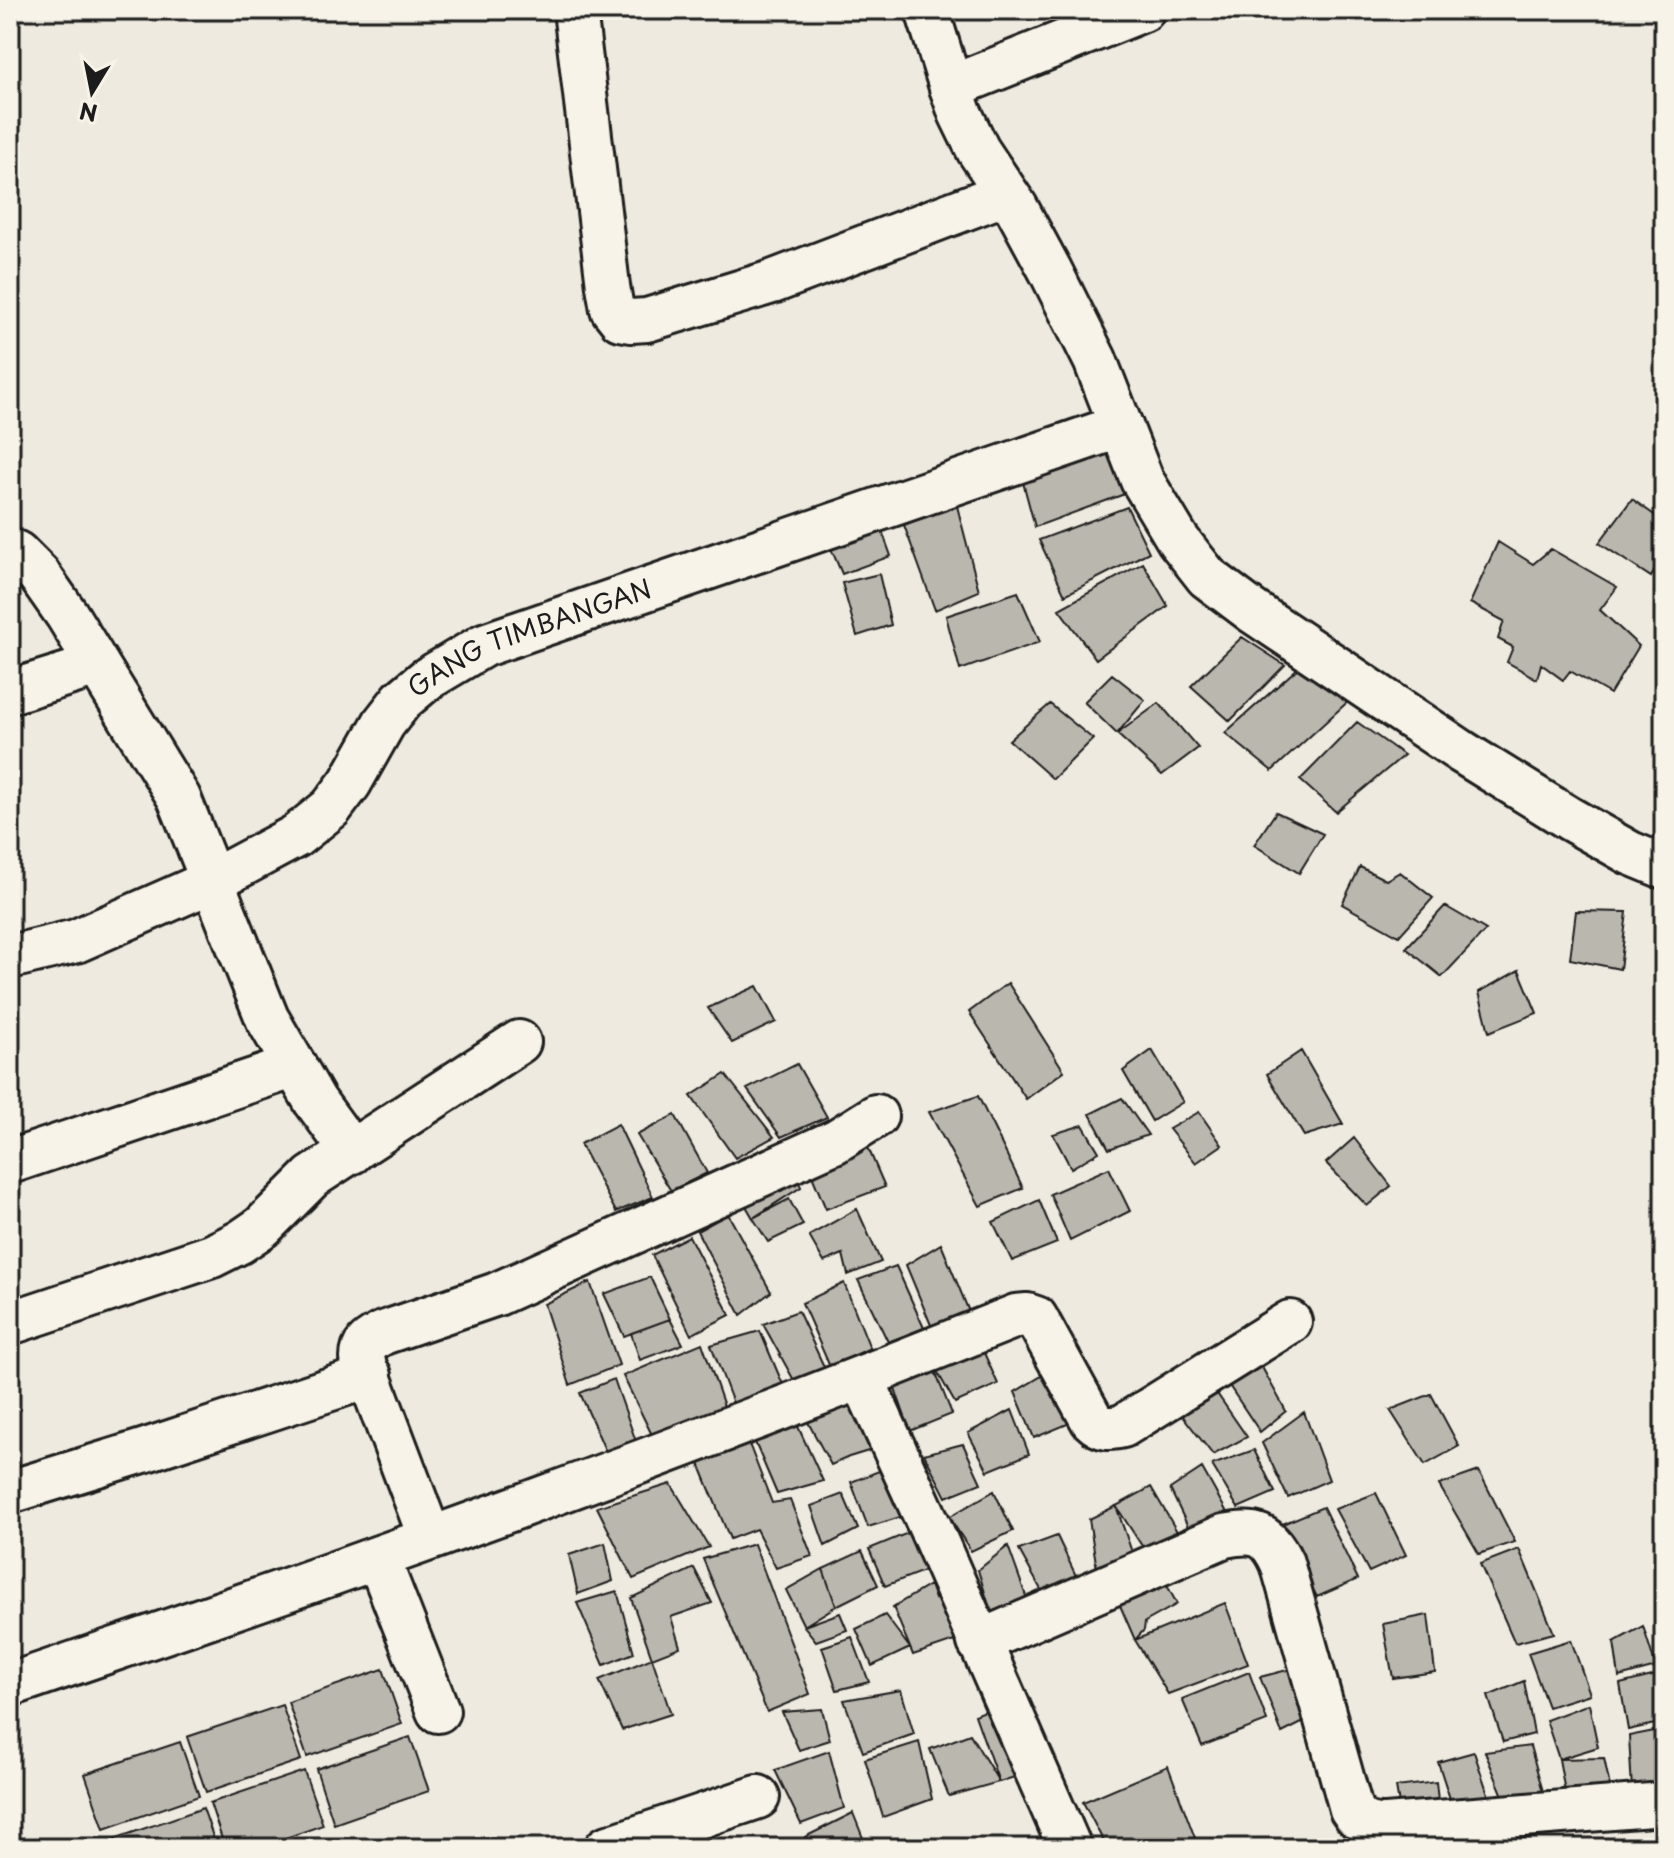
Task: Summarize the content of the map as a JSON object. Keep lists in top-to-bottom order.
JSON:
{
  "streets": {
    "street": ["GANG TIMBANGAN"]
  },
  "north": "bottom"
}
